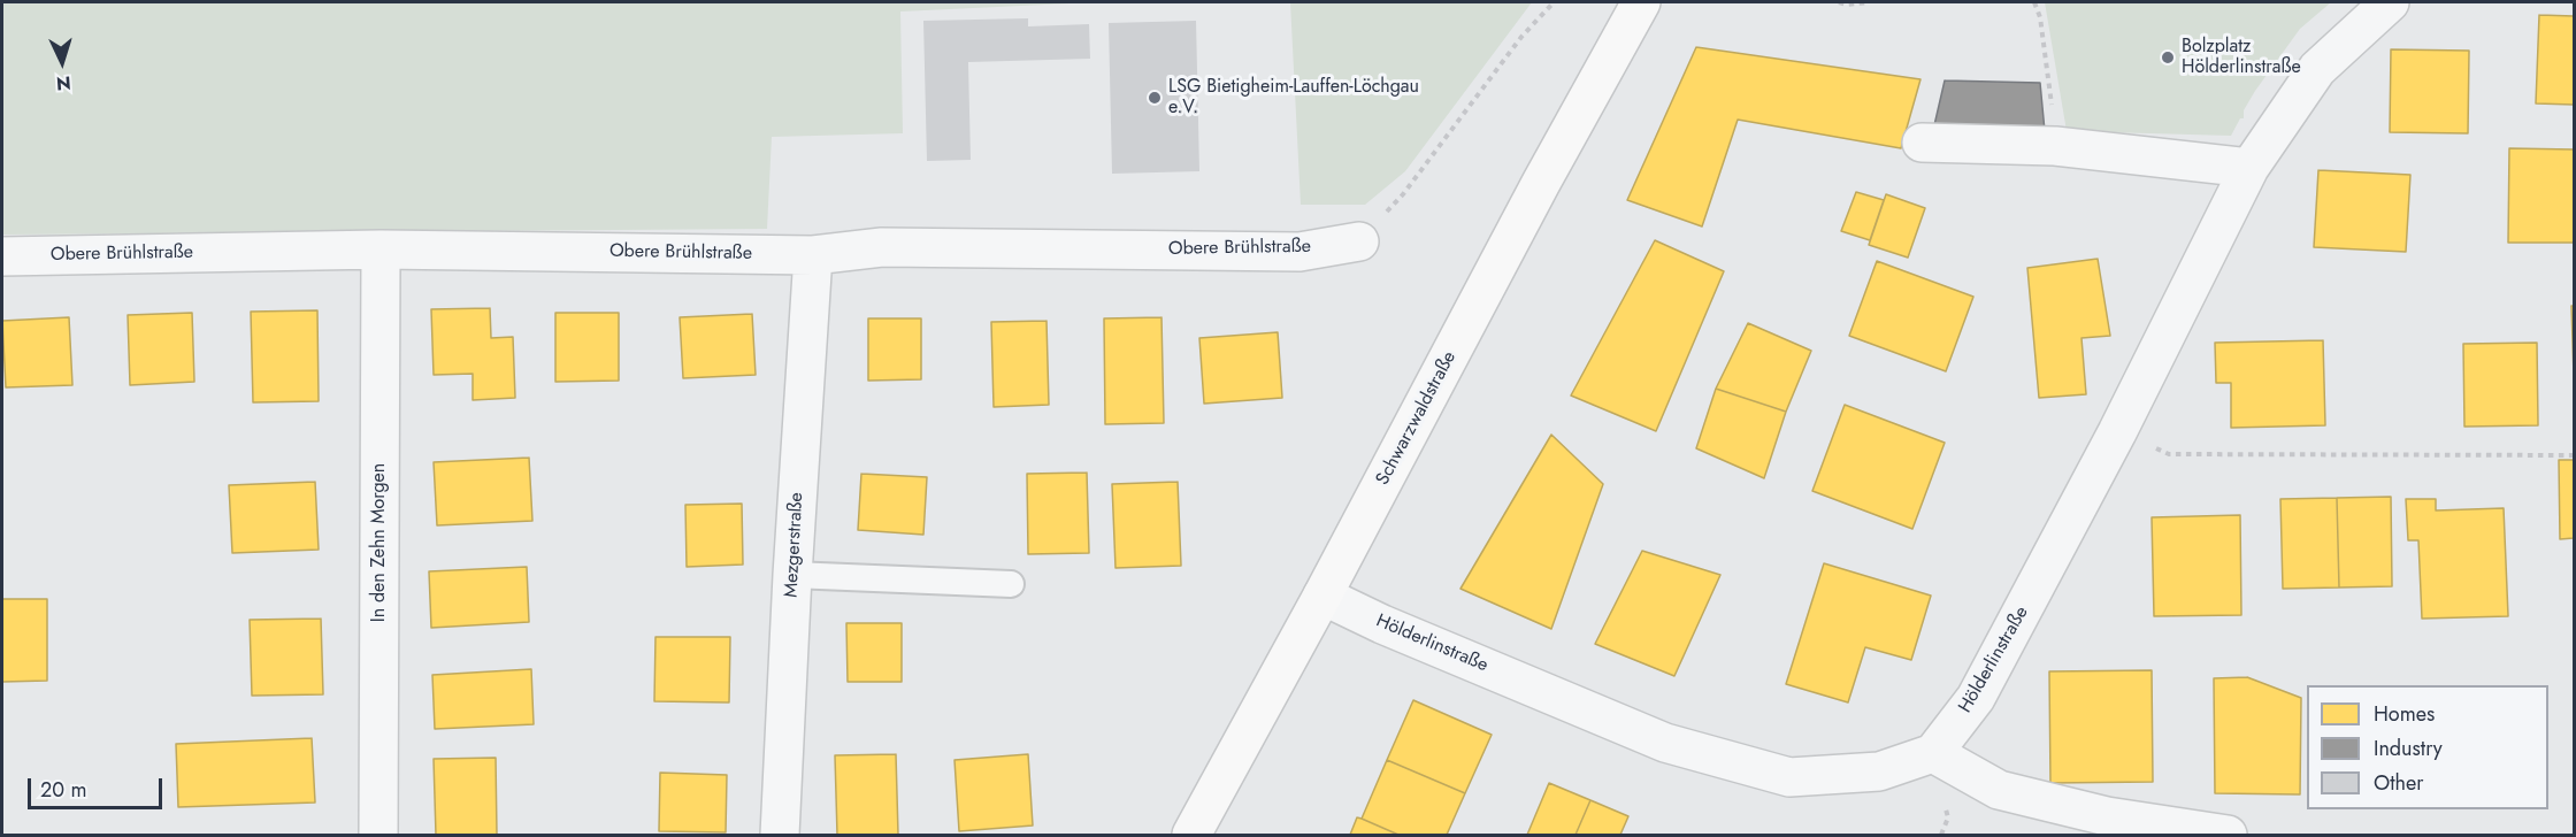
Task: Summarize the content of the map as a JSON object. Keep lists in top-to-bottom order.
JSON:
{
  "streets": {
    "main road": ["Schwarzwaldstraße"],
    "street": [
      "Obere Brühlstraße",
      "In den Zehn Morgen",
      "Mezgerstraße",
      "Hölderlinstraße"
    ]
  },
  "crossings": [
    ["Obere Brühlstraße", "In den Zehn Morgen"],
    ["Obere Brühlstraße", "Mezgerstraße"],
    ["Schwarzwaldstraße", "Hölderlinstraße"]
  ],
  "places": ["Bolzplatz Hölderlinstraße", "LSG Bietigheim-Lauffen-Löchgau e.V."],
  "legend": ["Homes", "Industry", "Other"],
  "scale_bar": "20 m",
  "north": "bottom"
}
